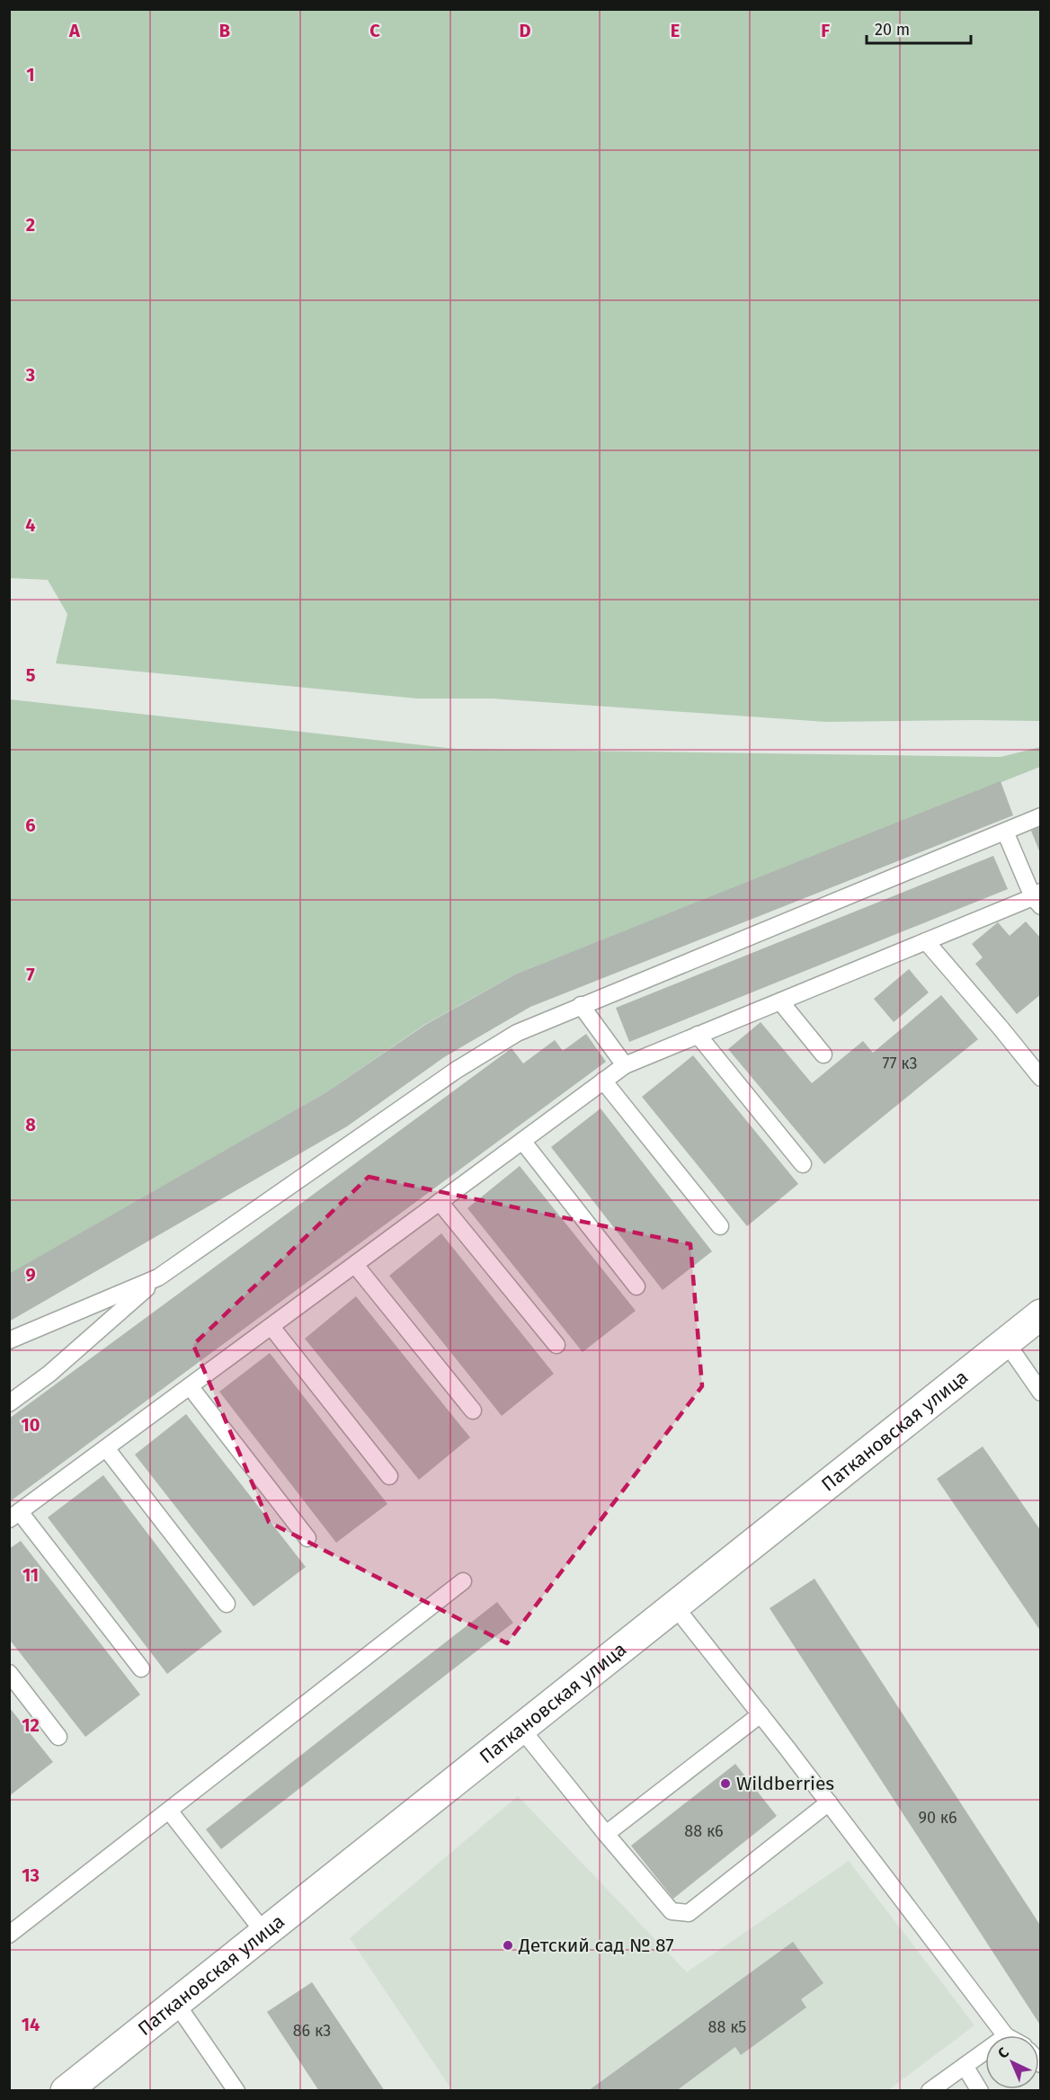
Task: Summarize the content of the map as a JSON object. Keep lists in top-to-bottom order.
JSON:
{
  "streets": {
    "street": ["Паткановская улица"]
  },
  "places": ["Wildberries", "Детский сад № 87"],
  "house_numbers": [
    "77 к3",
    "90 к6",
    "88 к6",
    "88 к5",
    "86 к3"
  ],
  "scale_bar": "20 m",
  "north": "top left",
  "grid": {
    "columns": [
      "A",
      "B",
      "C",
      "D",
      "E",
      "F"
    ],
    "rows": [
      "1",
      "2",
      "3",
      "4",
      "5",
      "6",
      "7",
      "8",
      "9",
      "10",
      "11",
      "12",
      "13",
      "14"
    ]
  }
}
